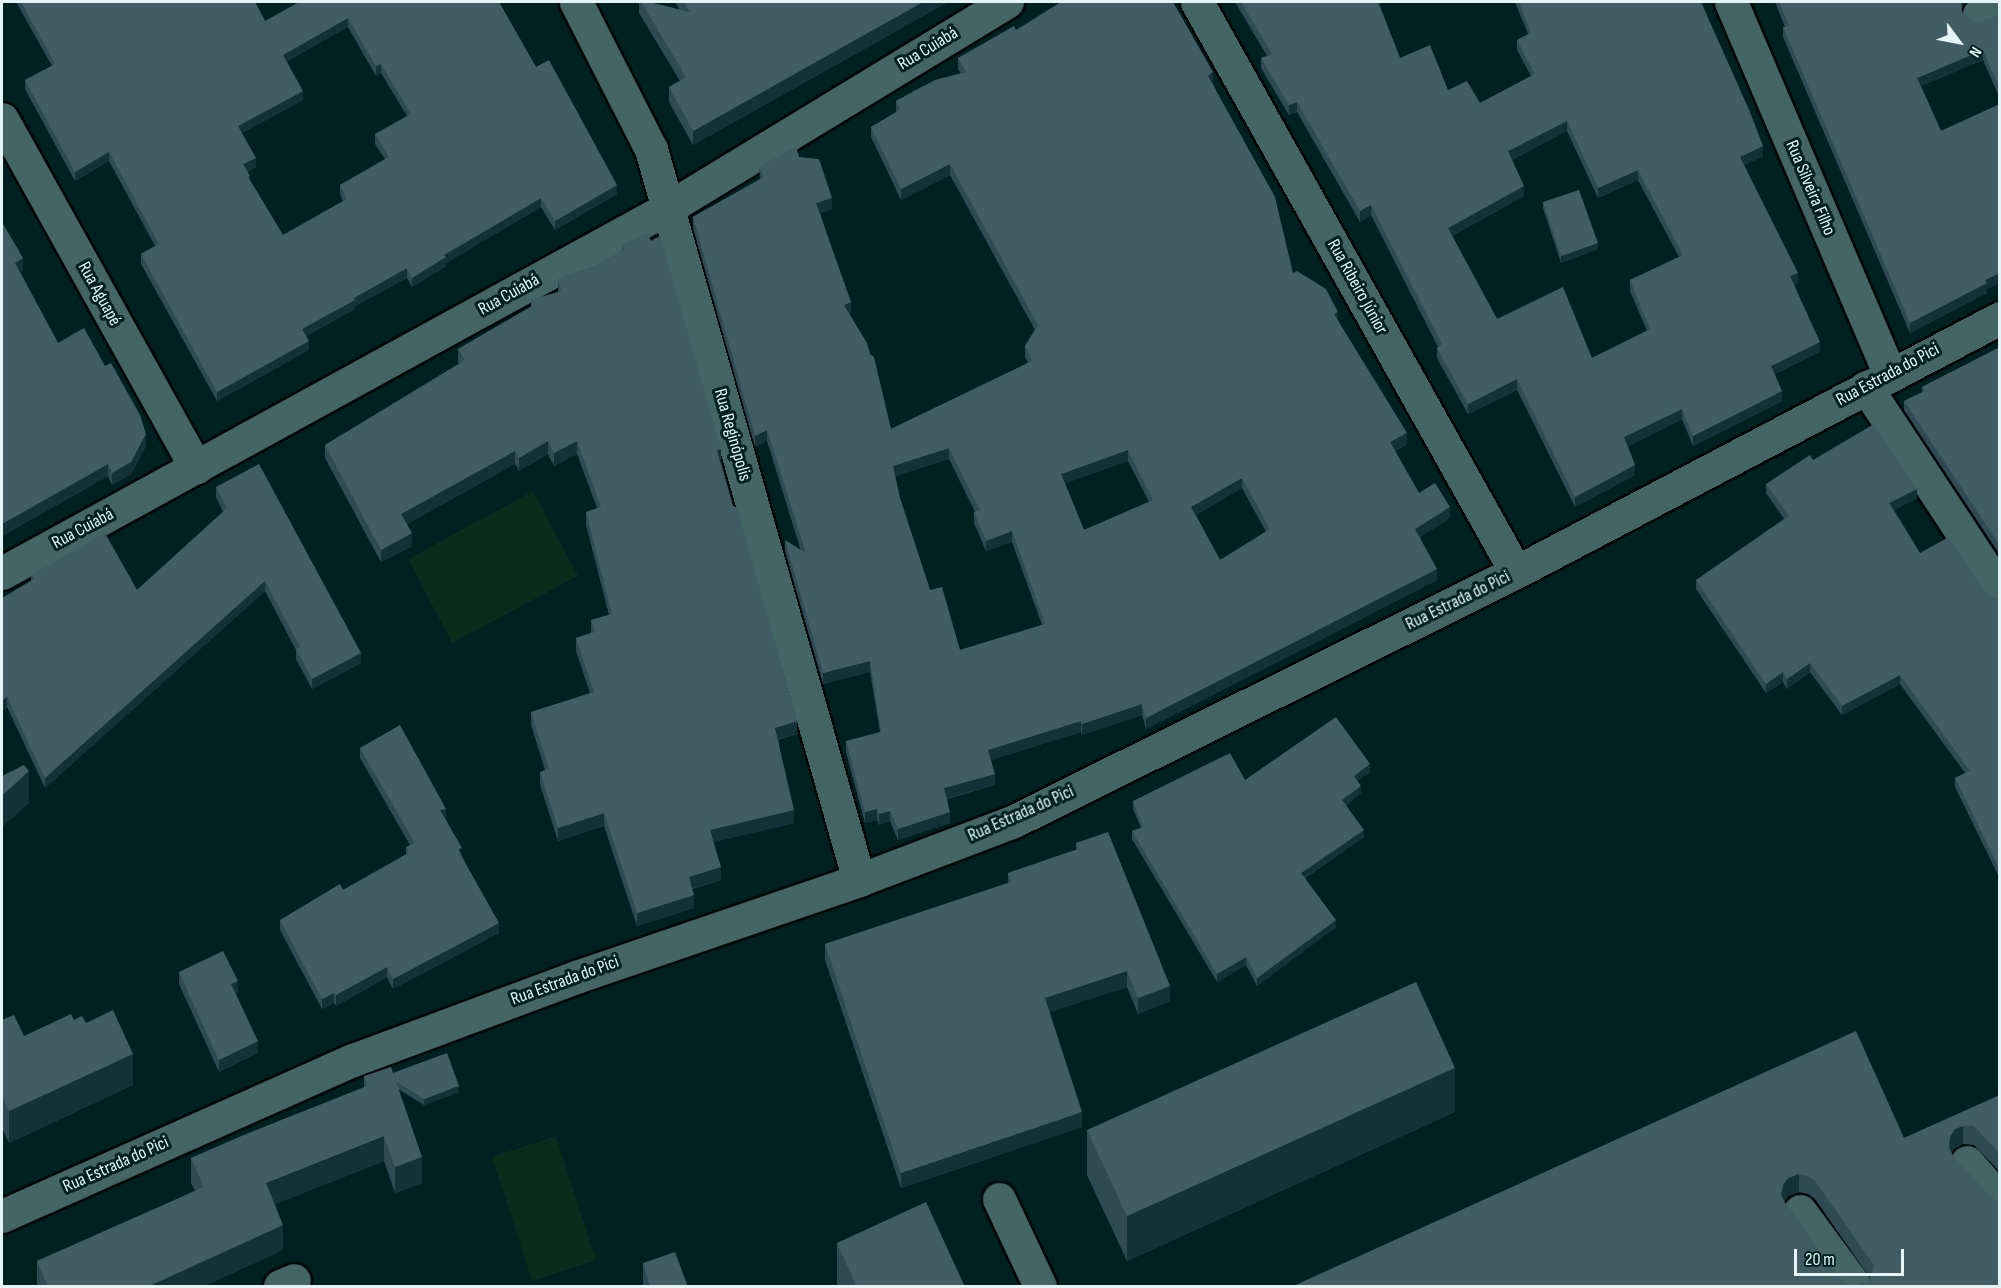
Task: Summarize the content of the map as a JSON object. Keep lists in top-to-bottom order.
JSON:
{
  "streets": {
    "street": [
      "Rua Cuiabá",
      "Rua Silveira Filho",
      "Rua Ribeiro Júnior",
      "Rua Aguapé",
      "Rua Estrada do Pici",
      "Rua Reginópolis"
    ]
  },
  "crossings": [
    ["Rua Cuiabá", "Rua Aguapé"],
    ["Rua Cuiabá", "Rua Reginópolis"],
    ["Rua Silveira Filho", "Rua Estrada do Pici"],
    ["Rua Ribeiro Júnior", "Rua Estrada do Pici"],
    ["Rua Estrada do Pici", "Rua Reginópolis"]
  ],
  "scale_bar": "20 m",
  "north": "bottom right"
}
